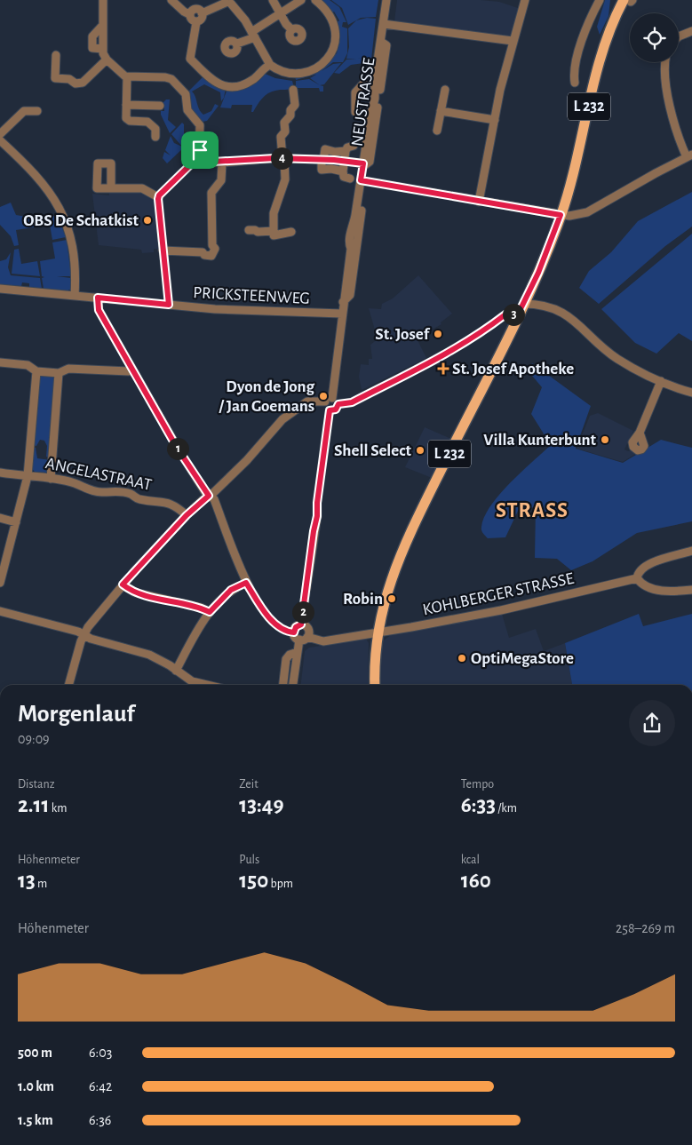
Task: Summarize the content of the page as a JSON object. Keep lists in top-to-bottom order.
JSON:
{
  "streets": {
    "main road": ["L 232"],
    "street": [
      "NEUSTRASSE",
      "PRICKSTEENWEG",
      "ANGELASTRAAT",
      "KOHLBERGER STRASSE"
    ]
  },
  "crossings": [
    ["L 232", "KOHLBERGER STRASSE"]
  ],
  "districts": ["STRASS"],
  "places": {
    "other": [
      "OBS De Schatkist",
      "St. Josef",
      "Dyon de Jong / Jan Goemans",
      "Villa Kunterbunt",
      "Shell Select",
      "Robin",
      "OptiMegaStore"
    ],
    "health": ["St. Josef Apotheke"]
  },
  "page": {
    "pins": [
      "4",
      "3",
      "1",
      "2"
    ],
    "heading": ["Morgenlauf", "09:09"],
    "stats": [
      ["Distanz", "2.11 km"],
      ["Zeit", "13:49"],
      ["Tempo", "6:33 /km"],
      ["Höhenmeter", "13 m"],
      ["Puls", "150 bpm"],
      ["kcal", "160"]
    ],
    "chart": ["Höhenmeter", "258–269 m"],
    "list": [
      {
        "name": "500 m",
        "note": "6:03"
      },
      {
        "name": "1.0 km",
        "note": "6:42"
      },
      {
        "name": "1.5 km",
        "note": "6:36"
      }
    ]
  }
}
